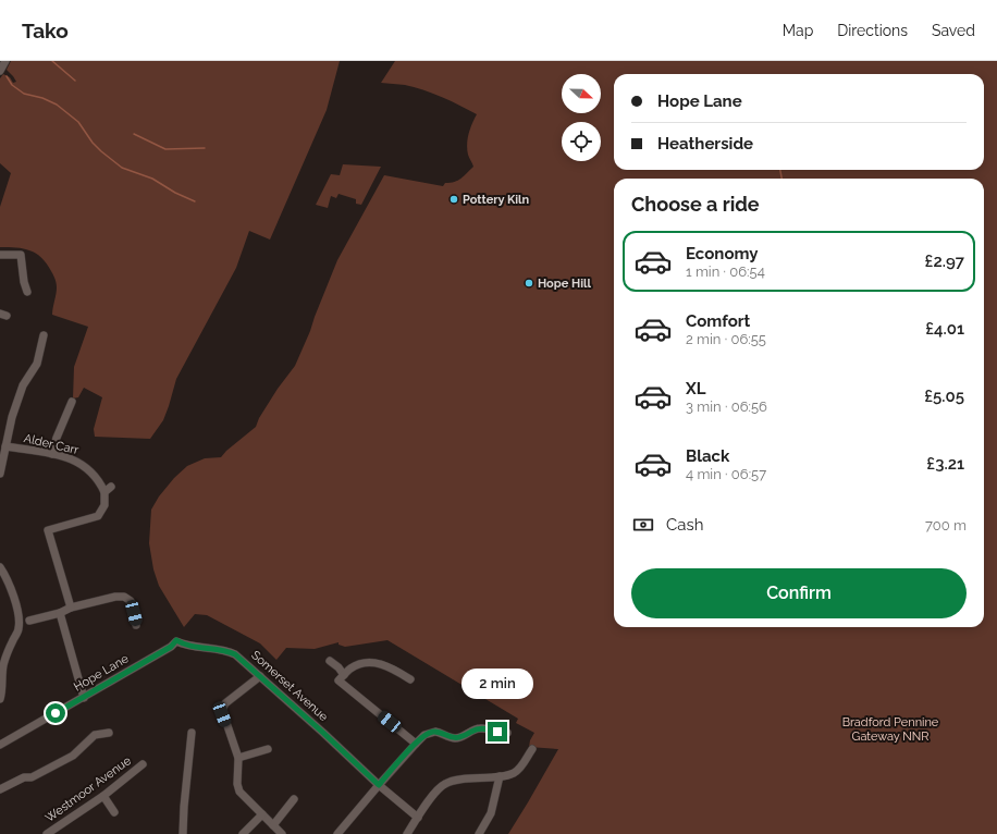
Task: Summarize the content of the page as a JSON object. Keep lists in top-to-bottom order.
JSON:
{
  "streets": {
    "street": [
      "Alder Carr",
      "Hope Lane",
      "Somerset Avenue",
      "Westmoor Avenue"
    ]
  },
  "crossings": [
    ["Hope Lane", "Somerset Avenue"]
  ],
  "parks": ["Bradford Pennine Gateway NNR"],
  "places": ["Pottery Kiln", "Hope Hill"],
  "north": "right",
  "page": {
    "header": "Tako",
    "nav": ["Map", "Directions", "Saved"],
    "banner": ["Hope Lane", "Heatherside"],
    "heading": "Choose a ride",
    "list": [
      {
        "name": "Economy",
        "note": "1 min · 06:54",
        "value": "£2.97"
      },
      {
        "name": "Comfort",
        "note": "2 min · 06:55",
        "value": "£4.01"
      },
      {
        "name": "XL",
        "note": "3 min · 06:56",
        "value": "£5.05"
      },
      {
        "name": "Black",
        "note": "4 min · 06:57",
        "value": "£3.21"
      }
    ],
    "pay": ["Cash", "700 m"],
    "buttons": "Confirm",
    "bubble": "2 min"
  }
}
